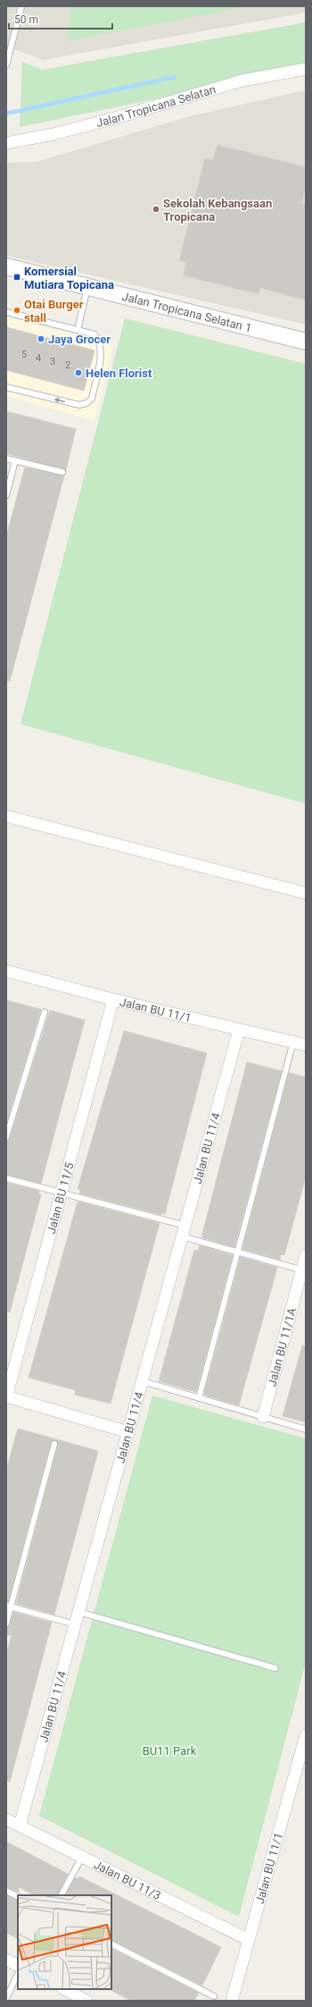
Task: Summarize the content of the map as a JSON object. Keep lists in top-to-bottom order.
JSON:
{
  "streets": {
    "street": [
      "Jalan Tropicana Selatan",
      "Jalan Tropicana Selatan 1",
      "Jalan BU 11/1",
      "Jalan BU 11/4",
      "Jalan BU 11/5",
      "Jalan BU 11/1A",
      "Jalan BU 11/3"
    ]
  },
  "crossings": [
    ["Jalan BU 11/1", "Jalan BU 11/4"],
    ["Jalan BU 11/1", "Jalan BU 11/5"],
    ["Jalan BU 11/1", "Jalan BU 11/3"],
    ["Jalan BU 11/4", "Jalan BU 11/3"]
  ],
  "parks": ["BU11 Park"],
  "places": {
    "other": [
      "Sekolah Kebangsaan Tropicana",
      "Otai Burger stall",
      "Jaya Grocer",
      "Helen Florist"
    ],
    "transit": ["Komersial Mutiara Topicana"]
  },
  "house_numbers": [
    "5",
    "4",
    "3",
    "2"
  ],
  "scale_bar": "50 m"
}
